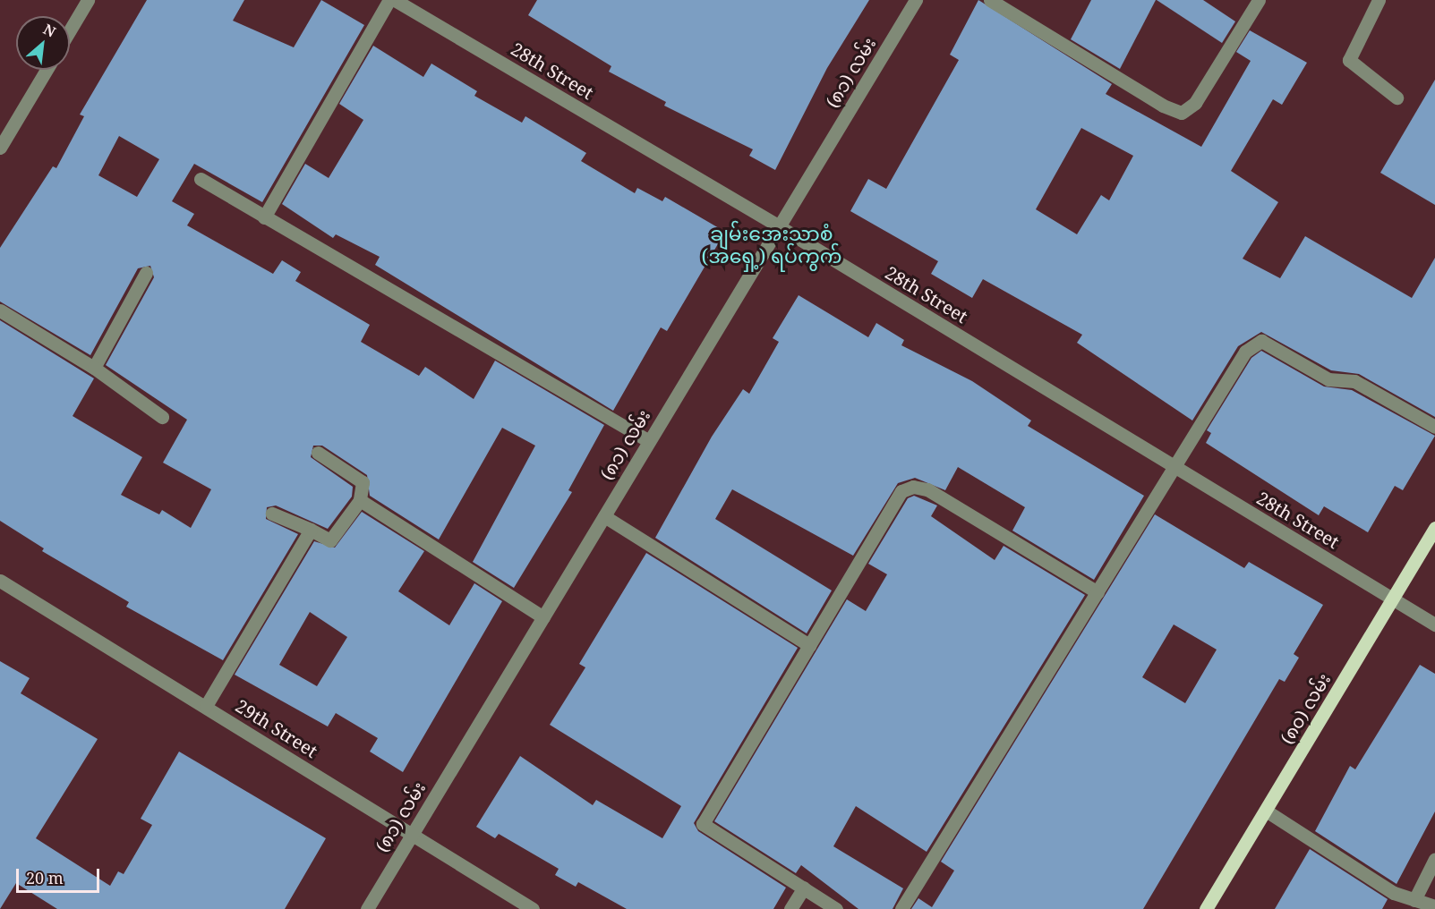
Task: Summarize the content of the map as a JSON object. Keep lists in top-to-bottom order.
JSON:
{
  "streets": {
    "main road": ["(၈၀) လမ်း"],
    "street": ["28th Street", "(၈၁) လမ်း", "29th Street"]
  },
  "crossings": [
    ["28th Street", "(၈၁) လမ်း"],
    ["28th Street", "(၈၀) လမ်း"],
    ["(၈၁) လမ်း", "29th Street"]
  ],
  "districts": ["ချမ်းအေးသာစံ (အရှေ့) ရပ်ကွက်"],
  "scale_bar": "20 m",
  "north": "top right"
}
